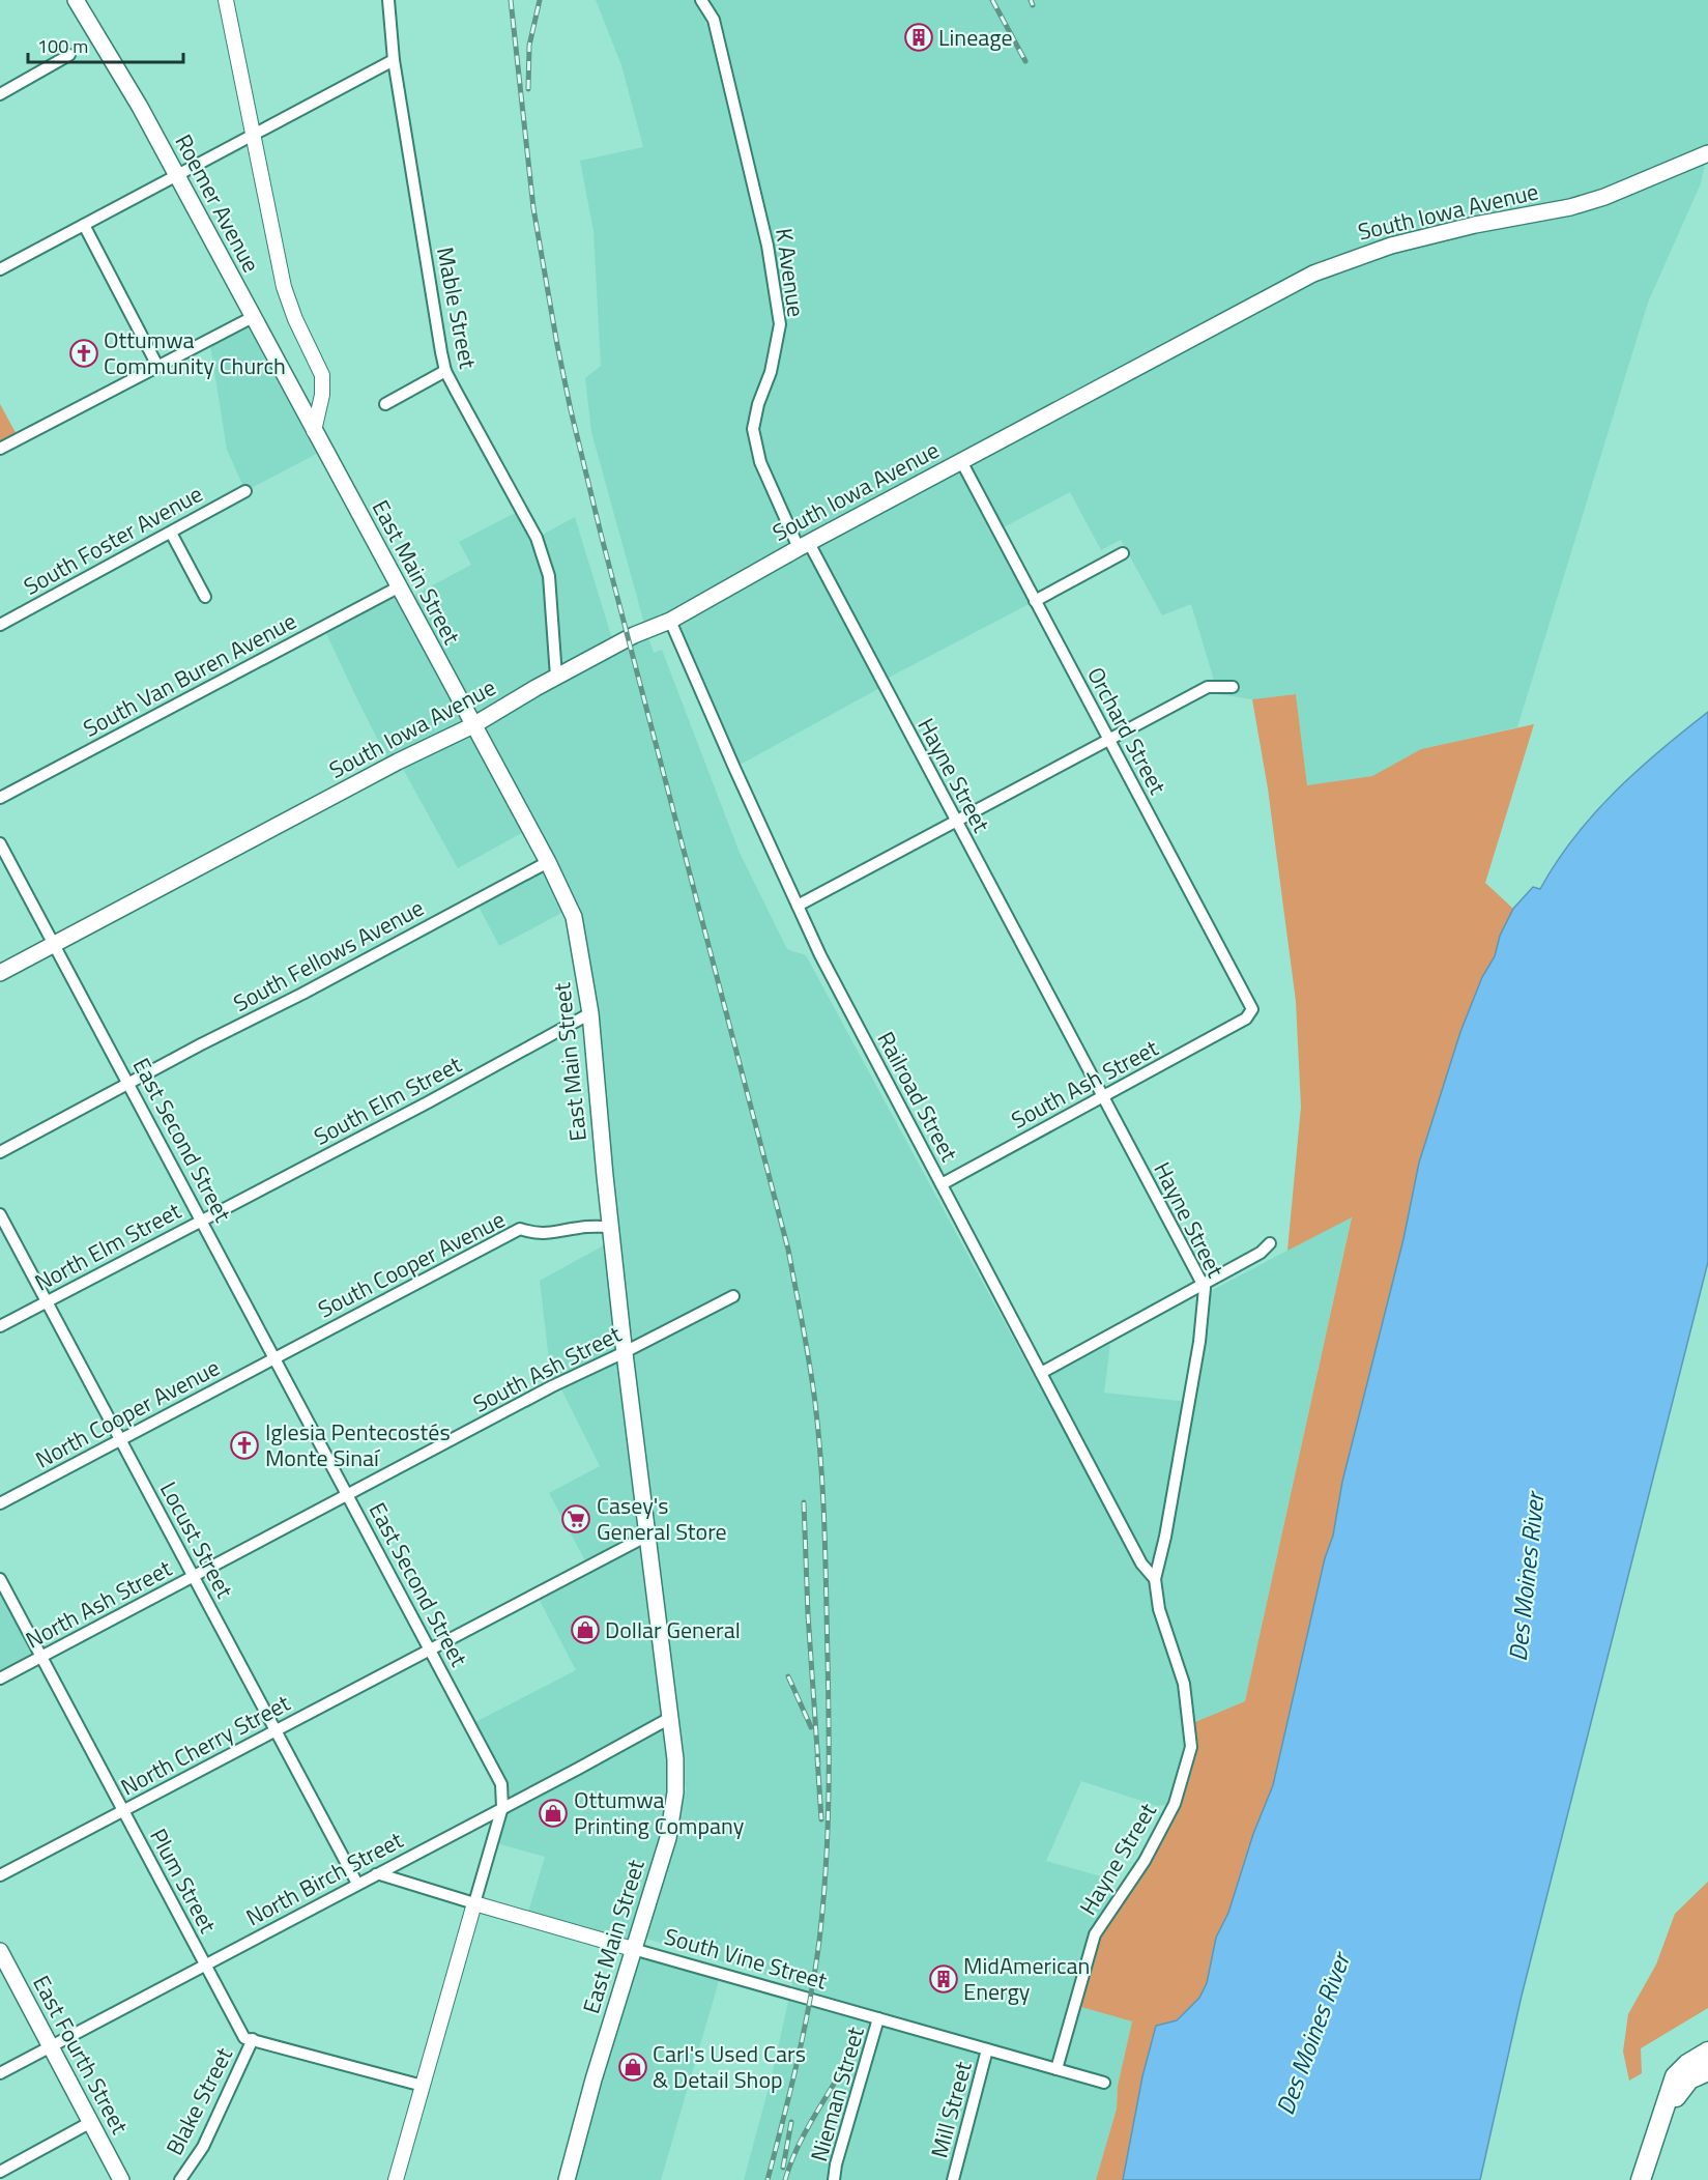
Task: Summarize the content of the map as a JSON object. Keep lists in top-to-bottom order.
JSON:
{
  "streets": {
    "main road": [
      "Roemer Avenue",
      "South Iowa Avenue",
      "East Main Street",
      "East Fourth Street"
    ],
    "street": [
      "K Avenue",
      "Mable Street",
      "South Foster Avenue",
      "South Van Buren Avenue",
      "Orchard Street",
      "Hayne Street",
      "South Fellows Avenue",
      "South Ash Street",
      "Railroad Street",
      "South Elm Street",
      "East Second Street",
      "North Elm Street",
      "South Cooper Avenue",
      "North Cooper Avenue",
      "Locust Street",
      "North Ash Street",
      "North Cherry Street",
      "North Birch Street",
      "Plum Street",
      "South Vine Street",
      "Nieman Street",
      "Blake Street",
      "Mill Street"
    ]
  },
  "crossings": [
    ["Roemer Avenue", "East Main Street"],
    ["South Iowa Avenue", "K Avenue"],
    ["South Iowa Avenue", "Mable Street"],
    ["South Iowa Avenue", "East Main Street"],
    ["South Iowa Avenue", "Orchard Street"],
    ["South Iowa Avenue", "Hayne Street"],
    ["South Iowa Avenue", "Railroad Street"],
    ["South Iowa Avenue", "East Second Street"],
    ["K Avenue", "Hayne Street"],
    ["East Main Street", "South Van Buren Avenue"],
    ["East Main Street", "South Fellows Avenue"],
    ["East Main Street", "South Ash Street"],
    ["East Main Street", "South Elm Street"],
    ["East Main Street", "South Cooper Avenue"],
    ["East Main Street", "North Cherry Street"],
    ["East Main Street", "North Birch Street"],
    ["East Main Street", "South Vine Street"],
    ["Orchard Street", "South Ash Street"],
    ["Hayne Street", "South Ash Street"],
    ["Hayne Street", "Railroad Street"],
    ["Hayne Street", "South Vine Street"],
    ["South Fellows Avenue", "East Second Street"],
    ["South Ash Street", "Railroad Street"],
    ["South Ash Street", "East Second Street"],
    ["South Ash Street", "North Ash Street"],
    ["South Elm Street", "East Second Street"],
    ["South Elm Street", "North Elm Street"],
    ["East Second Street", "North Elm Street"],
    ["East Second Street", "South Cooper Avenue"],
    ["East Second Street", "North Cooper Avenue"],
    ["East Second Street", "North Ash Street"],
    ["East Second Street", "North Cherry Street"],
    ["East Second Street", "North Birch Street"],
    ["East Second Street", "South Vine Street"],
    ["North Elm Street", "Locust Street"],
    ["South Cooper Avenue", "North Cooper Avenue"],
    ["North Cooper Avenue", "Locust Street"],
    ["Locust Street", "North Ash Street"],
    ["Locust Street", "North Cherry Street"],
    ["Locust Street", "North Birch Street"],
    ["North Ash Street", "Plum Street"],
    ["North Cherry Street", "Plum Street"],
    ["North Birch Street", "Plum Street"],
    ["North Birch Street", "South Vine Street"],
    ["North Birch Street", "East Fourth Street"],
    ["Plum Street", "Blake Street"],
    ["South Vine Street", "Nieman Street"],
    ["South Vine Street", "Mill Street"]
  ],
  "water": ["Des Moines River"],
  "places": {
    "building": ["Lineage", "MidAmerican Energy"],
    "church": ["Ottumwa Community Church", "Iglesia Pentecostés Monte Sinaí"],
    "supermarket": ["Casey's General Store"],
    "shop": ["Dollar General", "Ottumwa Printing Company", "Carl's Used Cars & Detail Shop"]
  },
  "scale_bar": "100 m"
}
